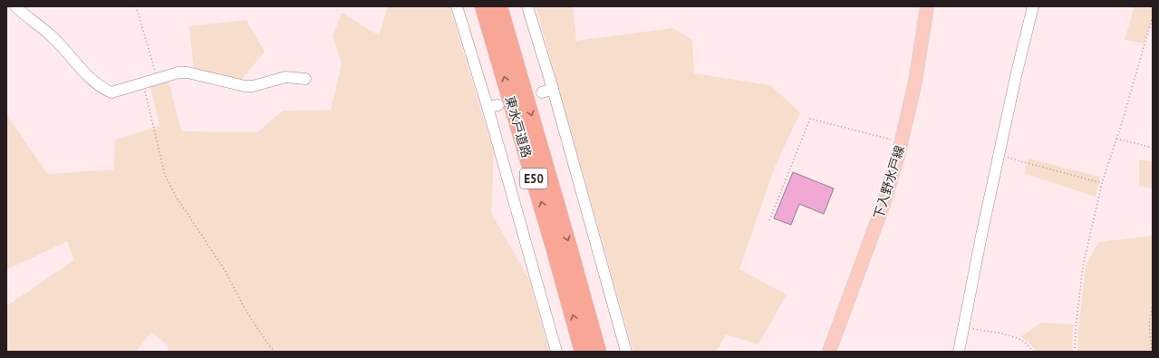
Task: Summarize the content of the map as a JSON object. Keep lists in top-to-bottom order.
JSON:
{
  "streets": {
    "highway": ["東水戸道路", "E50"],
    "main road": ["下入野水戸線"]
  }
}
